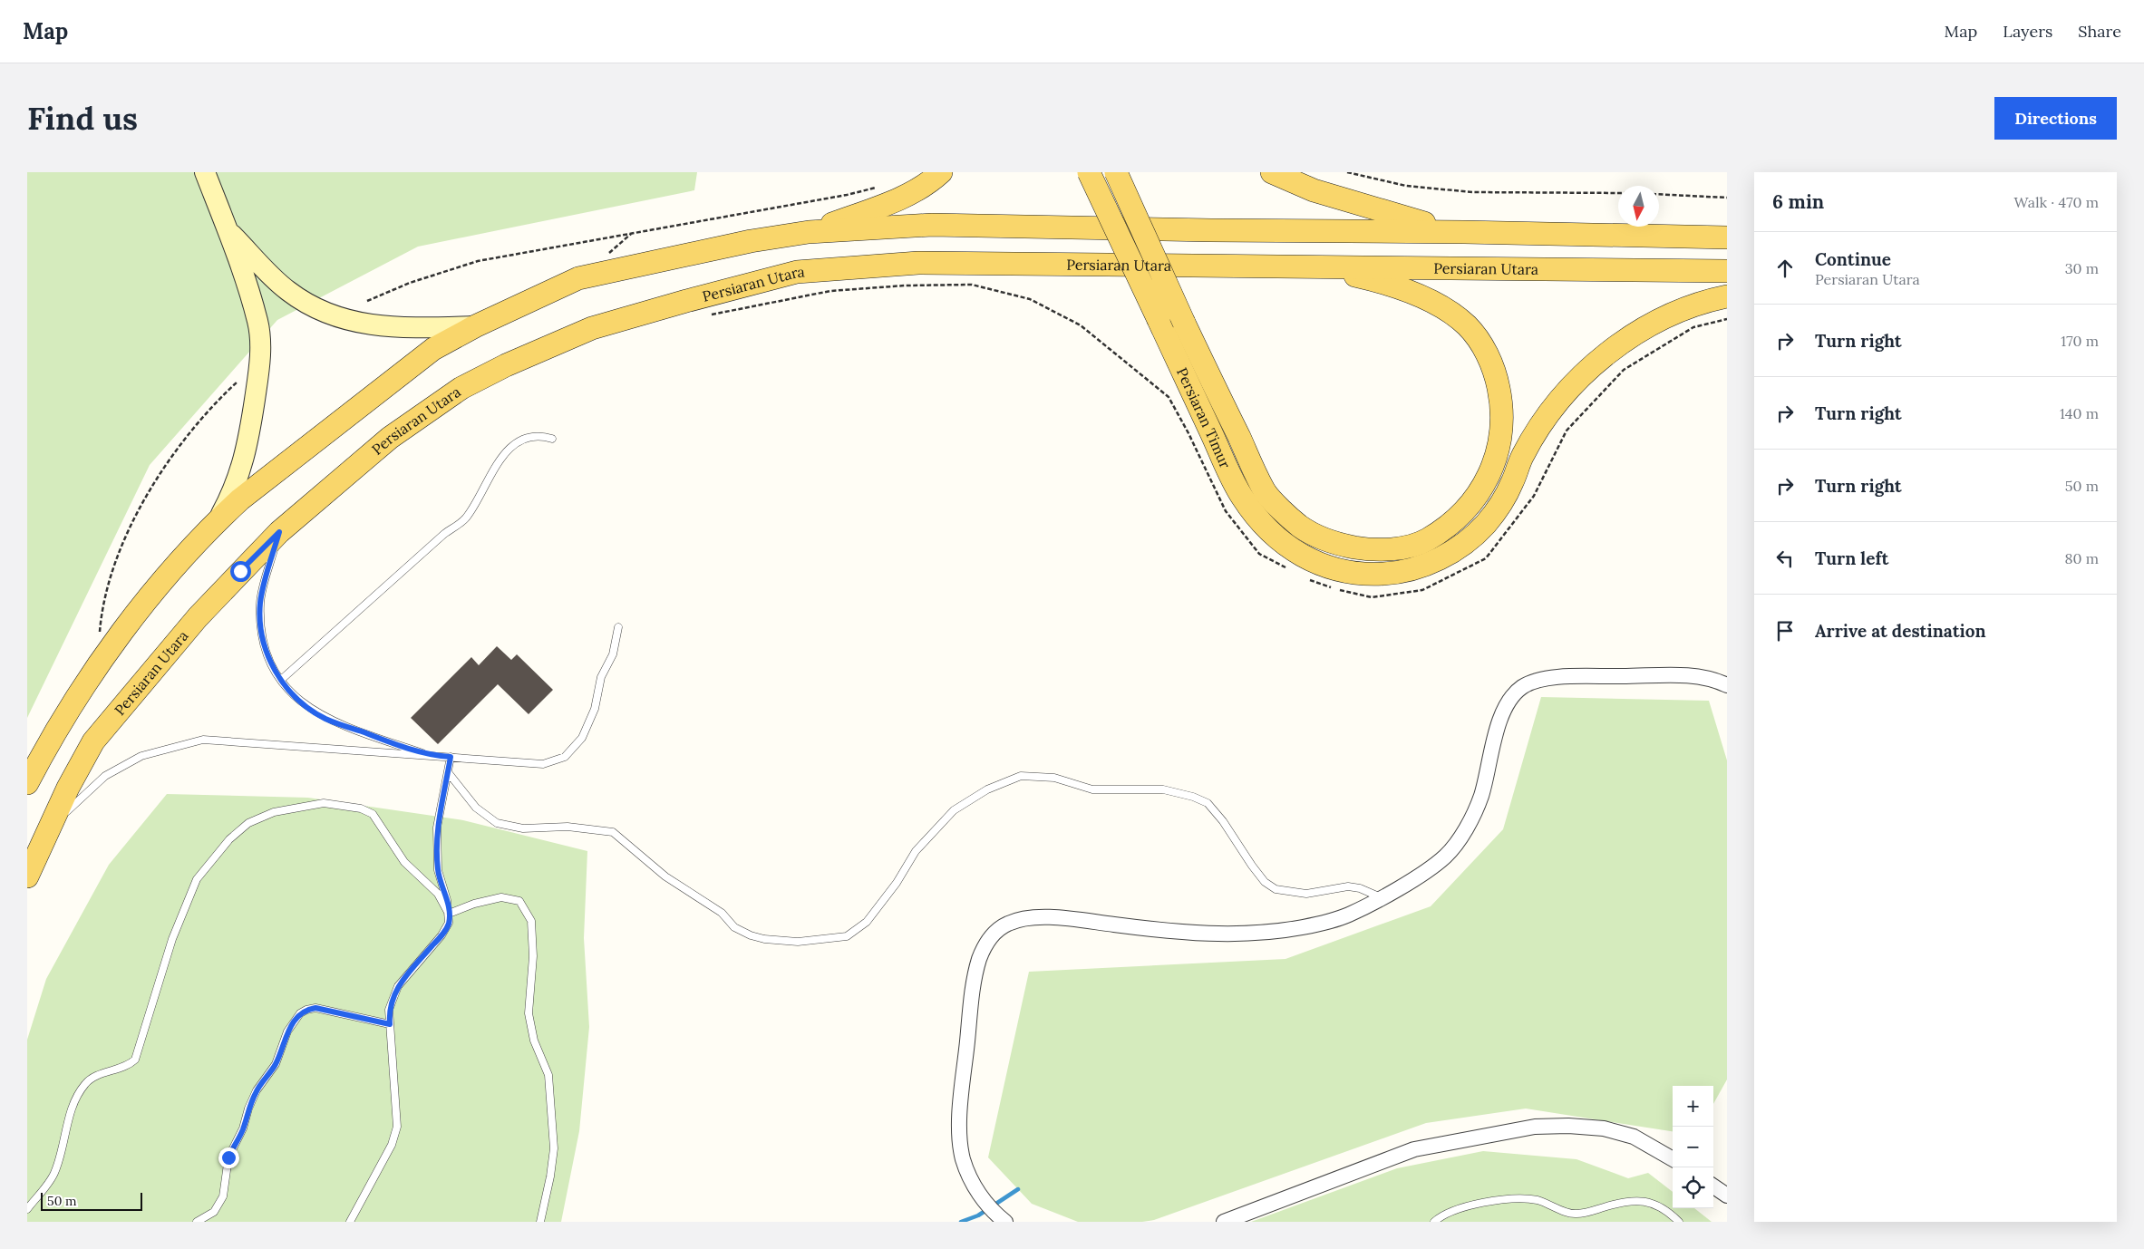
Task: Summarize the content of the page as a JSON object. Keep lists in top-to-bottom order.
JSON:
{
  "streets": {
    "main road": ["Persiaran Utara", "Persiaran Timur"]
  },
  "crossings": [
    ["Persiaran Utara", "Persiaran Timur"]
  ],
  "scale_bar": "50 m",
  "north": "bottom",
  "page": {
    "header": "Map",
    "nav": ["Map", "Layers", "Share"],
    "buttons": "Directions",
    "title": "Find us",
    "heading": ["6 min", "Walk · 470 m"],
    "list": [
      ["Continue", "Persiaran Utara", "30 m"],
      ["Turn right", "170 m"],
      ["Turn right", "140 m"],
      ["Turn right", "50 m"],
      ["Turn left", "80 m"],
      "Arrive at destination"
    ],
    "map_buttons": ["+", "−"],
    "scale": "50 m"
  }
}
